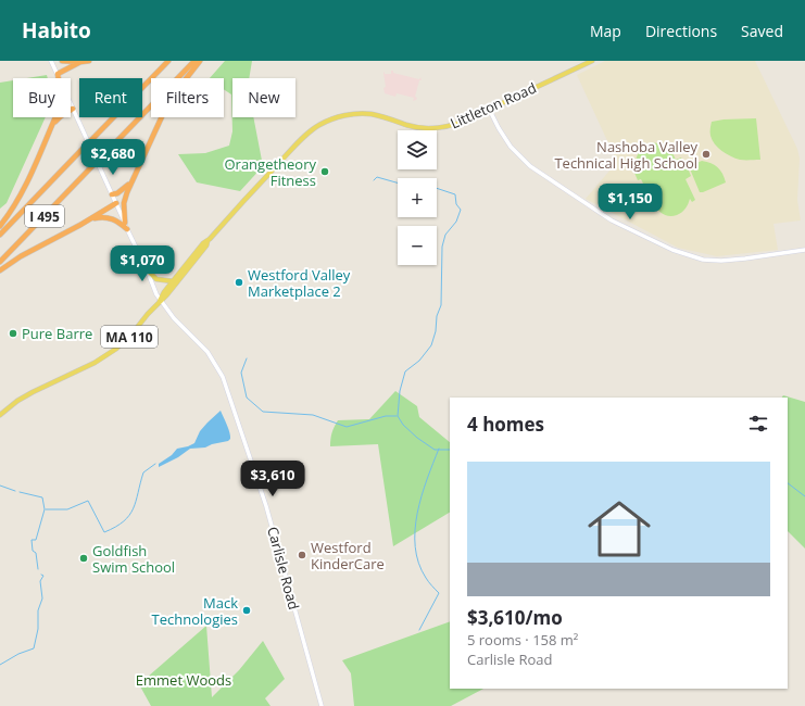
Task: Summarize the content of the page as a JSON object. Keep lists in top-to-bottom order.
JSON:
{
  "streets": {
    "highway": ["I 495"],
    "main road": ["Littleton Road", "MA 110", "Carlisle Road"]
  },
  "crossings": [
    ["Littleton Road", "Carlisle Road"]
  ],
  "parks": ["Emmet Woods"],
  "places": [
    "Nashoba Valley Technical High School",
    "Orangetheory Fitness",
    "Westford Valley Marketplace 2",
    "Pure Barre",
    "Westford KinderCare",
    "Goldfish Swim School",
    "Mack Technologies"
  ],
  "page": {
    "header": "Habito",
    "nav": ["Map", "Directions", "Saved"],
    "chip": [
      "Buy",
      "Rent",
      "Filters",
      "New"
    ],
    "map_buttons": ["+", "−"],
    "price": [
      "$2,680",
      "$1,150",
      "$1,070",
      "$3,610"
    ],
    "heading": "4 homes",
    "list": [
      {
        "name": "$3,610/mo",
        "note": "5 rooms · 158 m² · Carlisle Road"
      }
    ]
  }
}
